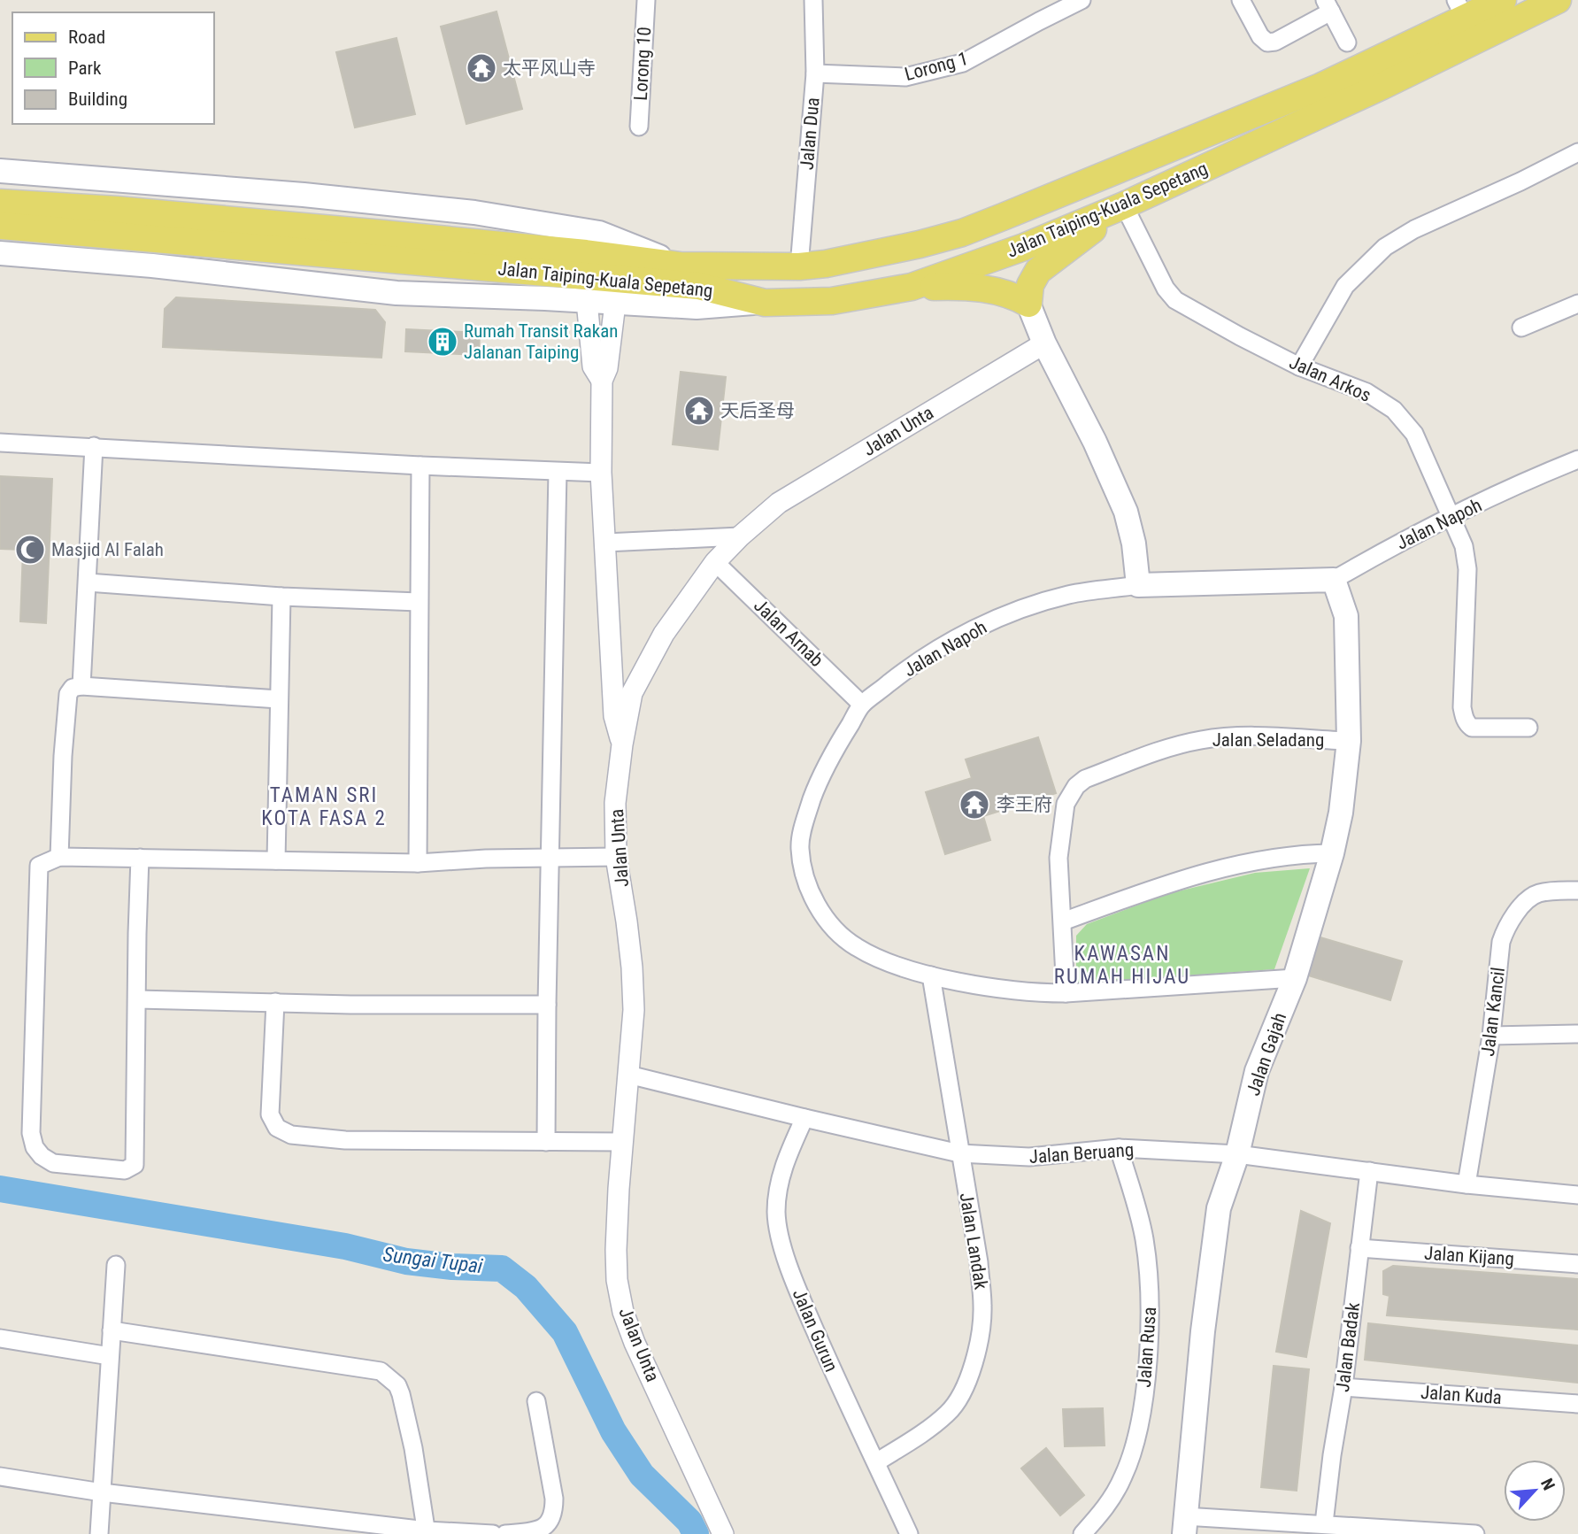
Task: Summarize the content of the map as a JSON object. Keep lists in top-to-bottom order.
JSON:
{
  "streets": {
    "main road": ["Jalan Taiping-Kuala Sepetang", "Jalan Napoh", "Jalan Gajah"],
    "street": [
      "Lorong 10",
      "Lorong 1",
      "Jalan Dua",
      "Jalan Arkos",
      "Jalan Unta",
      "Jalan Arnab",
      "Jalan Seladang",
      "Jalan Kancil",
      "Jalan Beruang",
      "Jalan Landak",
      "Jalan Kijang",
      "Jalan Gurun",
      "Jalan Rusa",
      "Jalan Badak",
      "Jalan Kuda"
    ]
  },
  "crossings": [
    ["Lorong 1", "Jalan Dua"],
    ["Jalan Dua", "Jalan Taiping-Kuala Sepetang"],
    ["Jalan Taiping-Kuala Sepetang", "Jalan Arkos"],
    ["Jalan Arkos", "Jalan Napoh"],
    ["Jalan Unta", "Jalan Arnab"],
    ["Jalan Unta", "Jalan Beruang"],
    ["Jalan Napoh", "Jalan Arnab"],
    ["Jalan Napoh", "Jalan Seladang"],
    ["Jalan Napoh", "Jalan Gajah"],
    ["Jalan Napoh", "Jalan Landak"],
    ["Jalan Seladang", "Jalan Gajah"],
    ["Jalan Kancil", "Jalan Beruang"],
    ["Jalan Gajah", "Jalan Beruang"],
    ["Jalan Beruang", "Jalan Landak"],
    ["Jalan Beruang", "Jalan Gurun"],
    ["Jalan Beruang", "Jalan Rusa"],
    ["Jalan Beruang", "Jalan Badak"],
    ["Jalan Landak", "Jalan Gurun"],
    ["Jalan Kijang", "Jalan Badak"],
    ["Jalan Badak", "Jalan Kuda"]
  ],
  "districts": ["TAMAN SRI KOTA FASA 2", "KAWASAN RUMAH HIJAU"],
  "water": ["Sungai Tupai"],
  "places": {
    "temple": ["太平风山寺", "天后圣母", "李王府"],
    "building": ["Rumah Transit Rakan Jalanan Taiping"],
    "mosque": ["Masjid Al Falah"]
  },
  "legend": ["Road", "Park", "Building"],
  "north": "top right"
}
